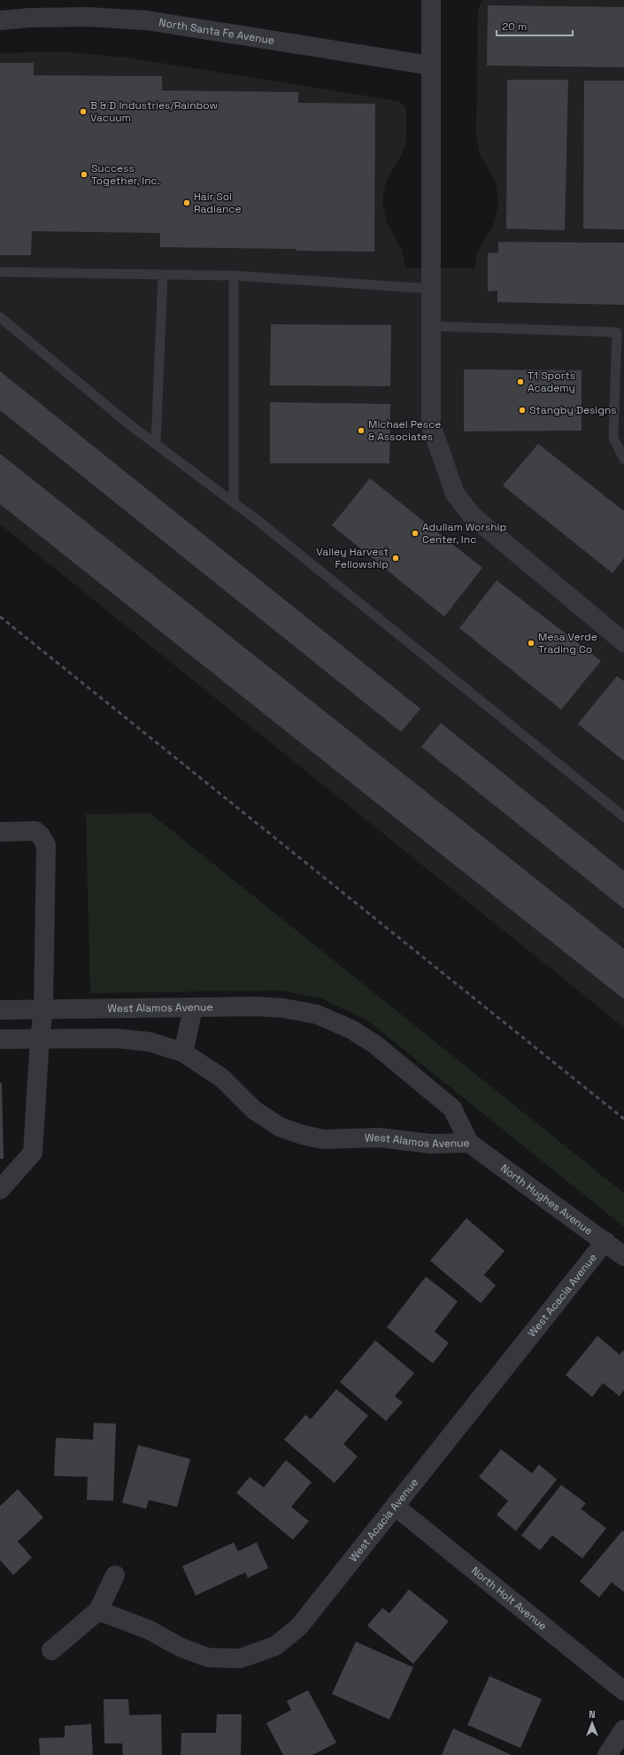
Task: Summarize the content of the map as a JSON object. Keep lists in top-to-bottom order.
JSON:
{
  "streets": {
    "street": [
      "North Santa Fe Avenue",
      "West Alamos Avenue",
      "North Hughes Avenue",
      "West Acacia Avenue",
      "North Holt Avenue"
    ]
  },
  "crossings": [
    ["West Alamos Avenue", "North Hughes Avenue"],
    ["North Hughes Avenue", "West Acacia Avenue"],
    ["West Acacia Avenue", "North Holt Avenue"]
  ],
  "places": [
    "B & D Industries/Rainbow Vacuum",
    "Success Together, Inc.",
    "Hair Sol Radiance",
    "T1 Sports Academy",
    "Stangby Designs",
    "Michael Pesce & Associates",
    "Adullam Worship Center, Inc",
    "Valley Harvest Fellowship",
    "Mesa Verde Trading Co"
  ],
  "scale_bar": "20 m",
  "north": "top"
}
